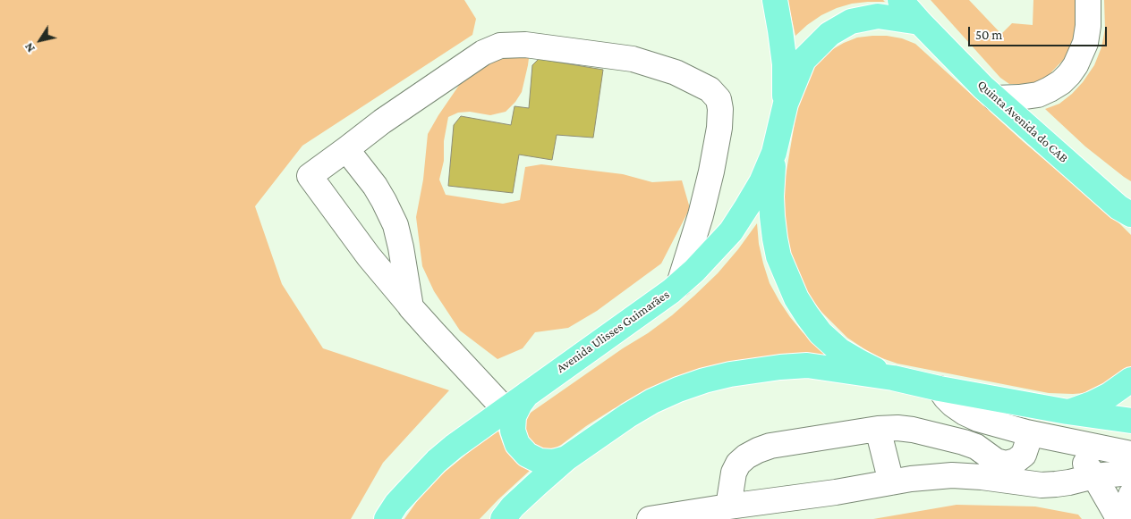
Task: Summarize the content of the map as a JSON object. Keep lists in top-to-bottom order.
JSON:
{
  "streets": {
    "main road": ["Quinta Avenida do CAB", "Avenida Ulisses Guimarães"]
  },
  "scale_bar": "50 m",
  "north": "bottom left"
}
